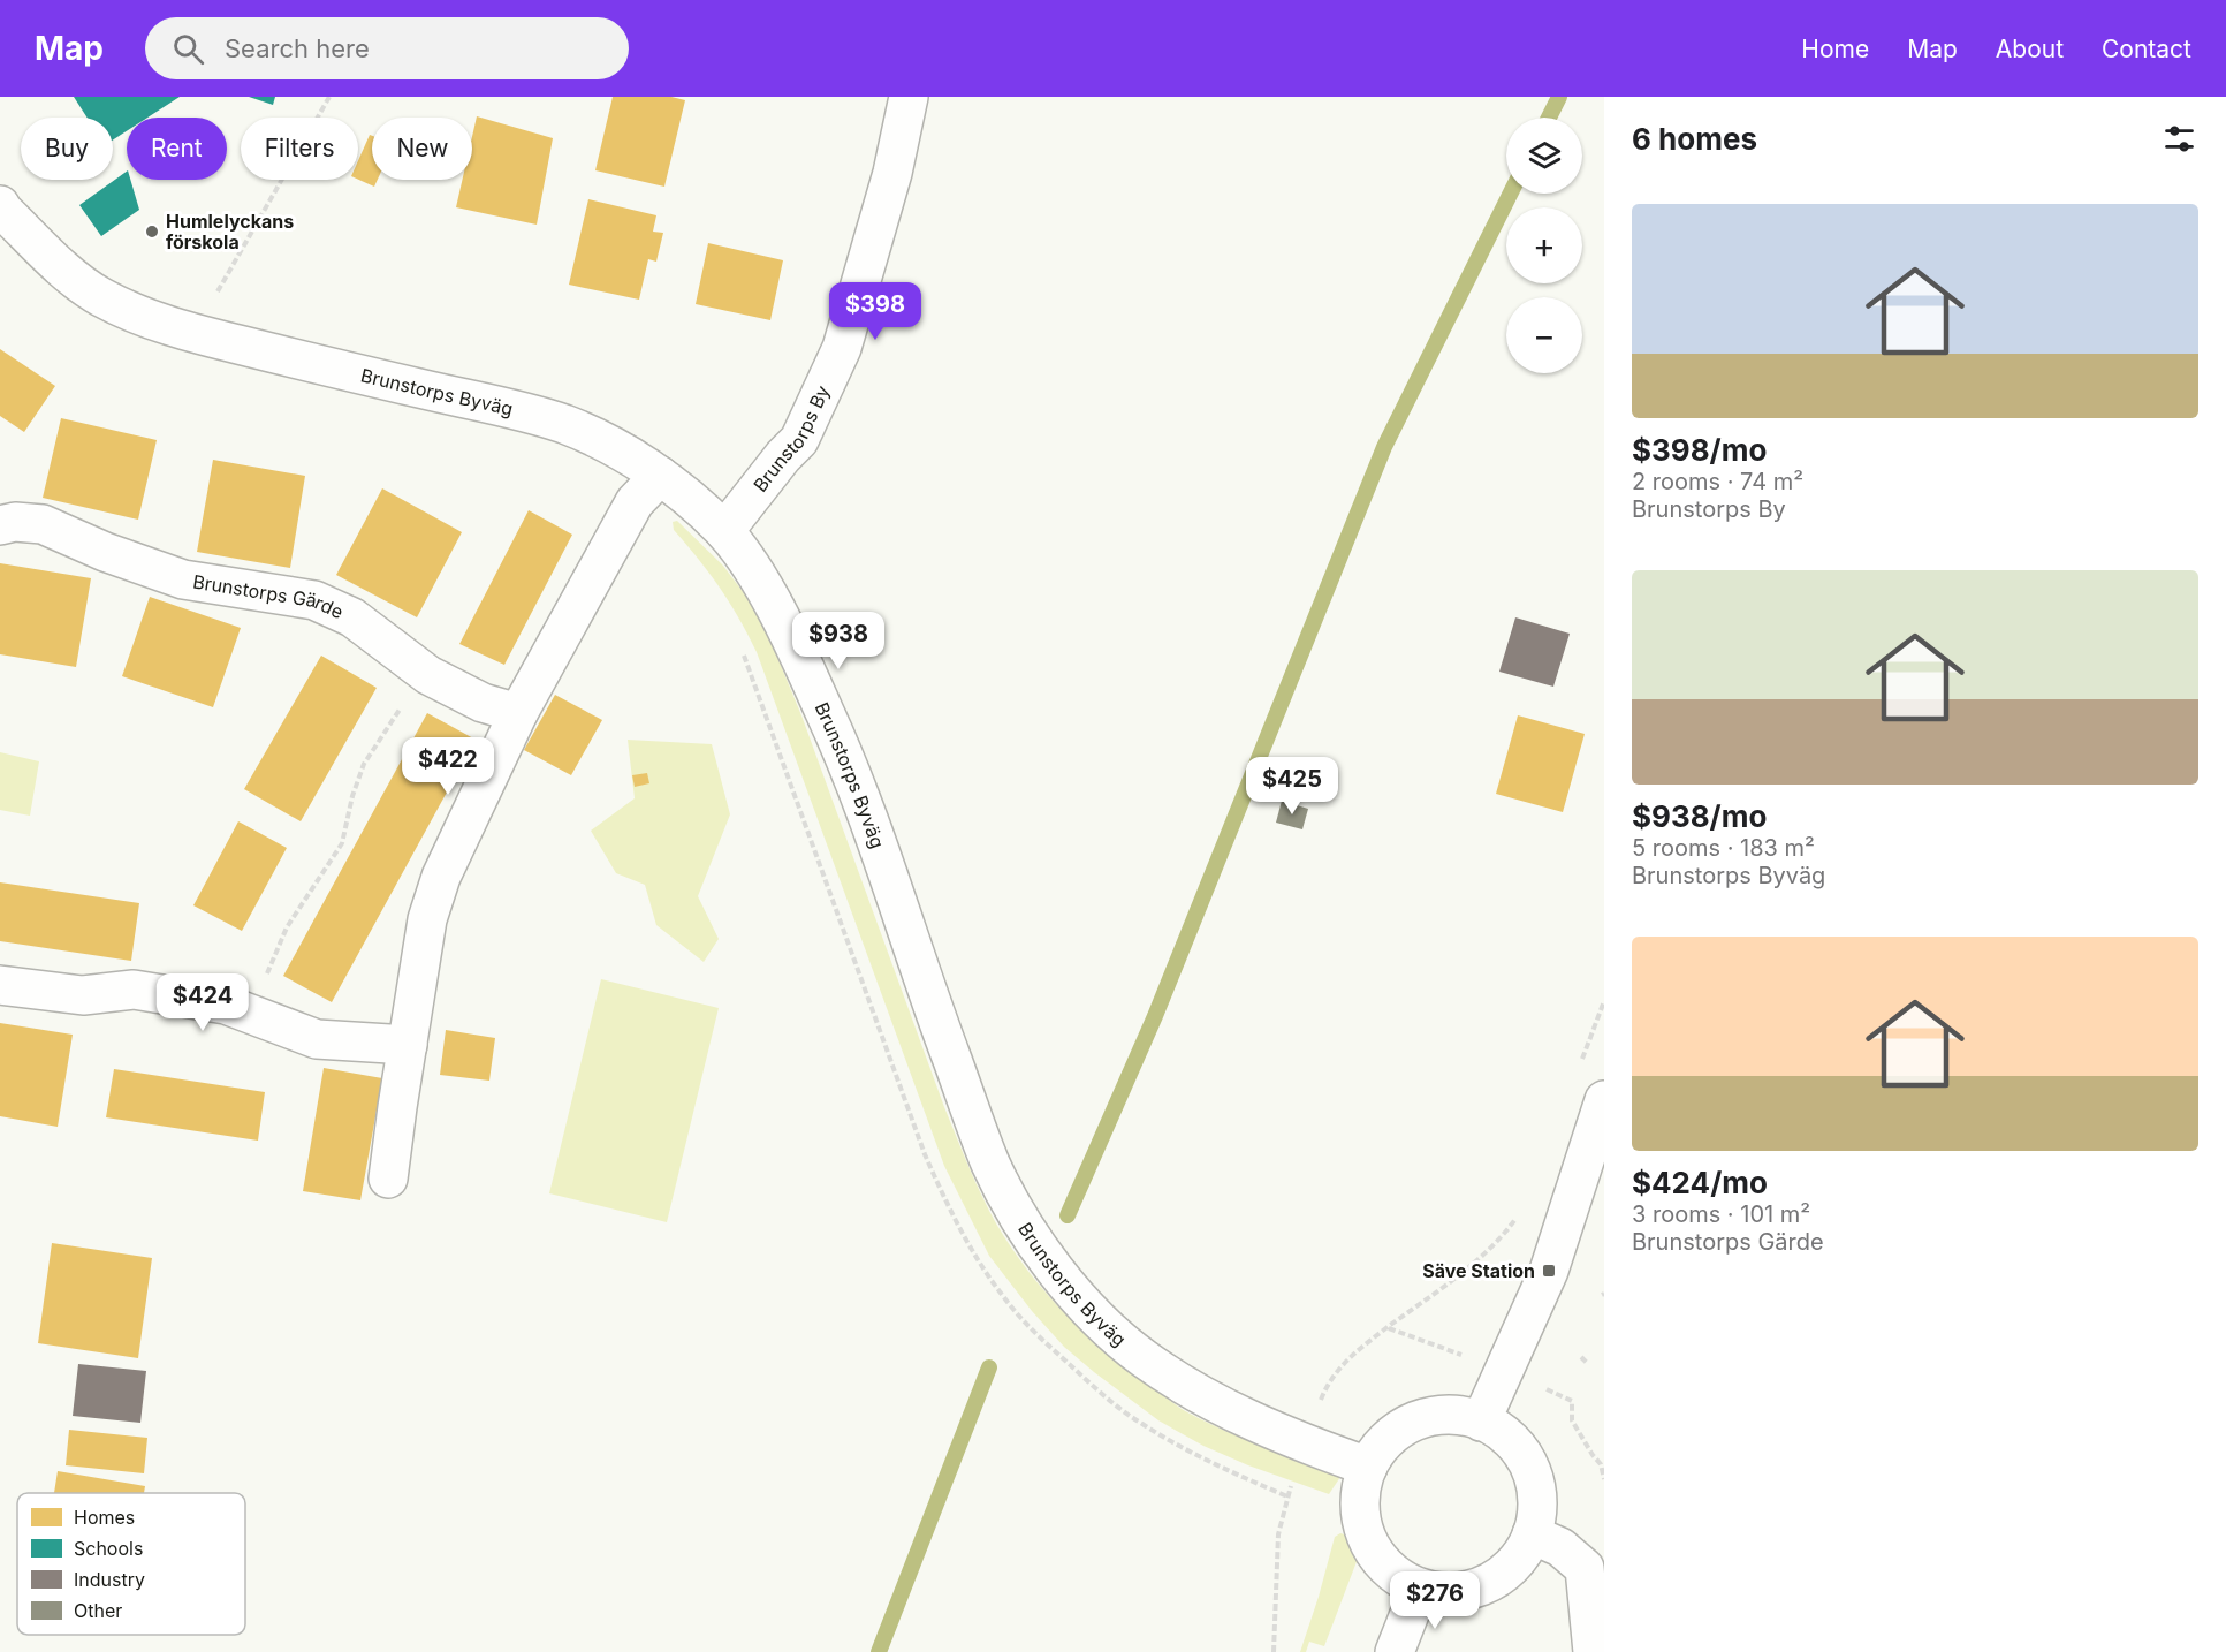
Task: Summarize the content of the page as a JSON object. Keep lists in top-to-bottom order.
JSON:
{
  "streets": {
    "street": ["Brunstorps Byväg", "Brunstorps By", "Brunstorps Gärde"]
  },
  "crossings": [
    ["Brunstorps Byväg", "Brunstorps By"]
  ],
  "places": {
    "other": ["Humlelyckans förskola"],
    "transit": ["Säve Station"]
  },
  "legend": [
    "Homes",
    "Schools",
    "Industry",
    "Other"
  ],
  "page": {
    "header": "Map",
    "search": "Search here",
    "nav": [
      "Home",
      "Map",
      "About",
      "Contact"
    ],
    "heading": "6 homes",
    "map_buttons": ["+", "−"],
    "chip": [
      "Buy",
      "Rent",
      "Filters",
      "New"
    ],
    "list": [
      {
        "name": "$398/mo",
        "note": "2 rooms · 74 m² · Brunstorps By"
      },
      {
        "name": "$938/mo",
        "note": "5 rooms · 183 m² · Brunstorps Byväg"
      },
      {
        "name": "$424/mo",
        "note": "3 rooms · 101 m² · Brunstorps Gärde"
      }
    ],
    "price": [
      "$398",
      "$938",
      "$422",
      "$425",
      "$424",
      "$276"
    ]
  }
}
